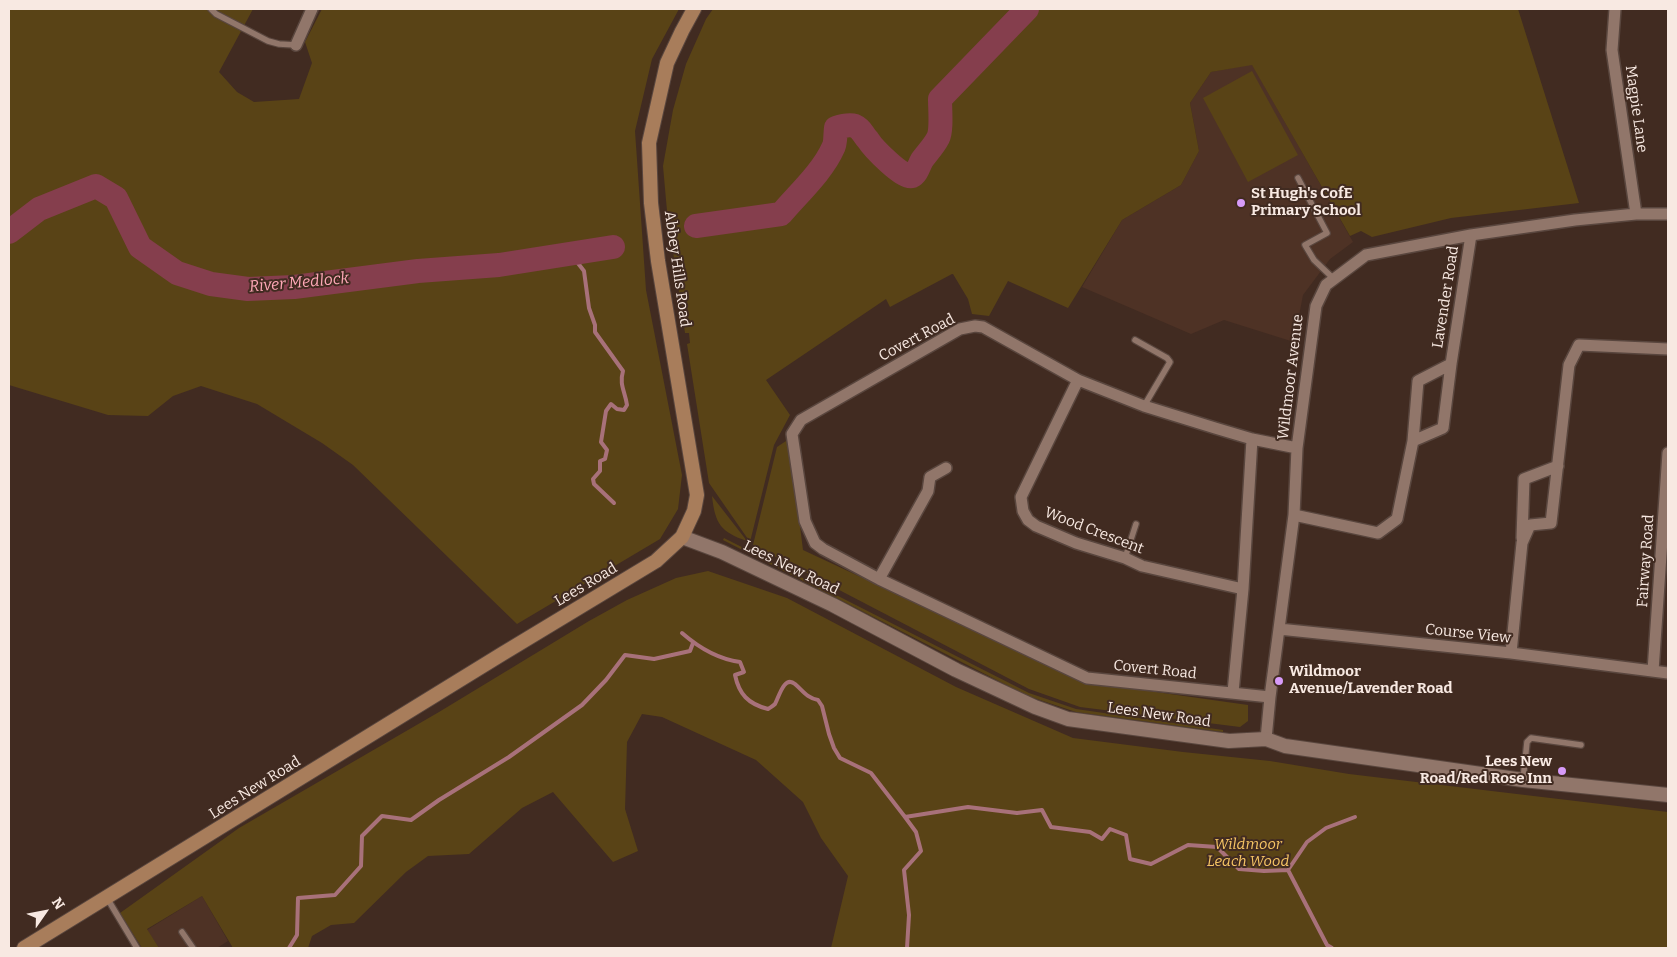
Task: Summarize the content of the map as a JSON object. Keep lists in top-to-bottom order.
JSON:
{
  "streets": {
    "main road": ["Abbey Hills Road", "Lees New Road", "Lees Road"],
    "street": [
      "Magpie Lane",
      "Lavender Road",
      "Covert Road",
      "Wildmoor Avenue",
      "Wood Crescent",
      "Fairway Road",
      "Course View"
    ]
  },
  "crossings": [
    ["Magpie Lane", "Wildmoor Avenue"],
    ["Abbey Hills Road", "Lees New Road"],
    ["Abbey Hills Road", "Lees Road"],
    ["Lavender Road", "Wildmoor Avenue"],
    ["Covert Road", "Wildmoor Avenue"],
    ["Covert Road", "Wood Crescent"],
    ["Wildmoor Avenue", "Wood Crescent"],
    ["Wildmoor Avenue", "Lees New Road"],
    ["Wildmoor Avenue", "Course View"],
    ["Fairway Road", "Course View"],
    ["Lees New Road", "Lees Road"]
  ],
  "water": ["River Medlock"],
  "parks": ["Wildmoor Leach Wood"],
  "places": ["St Hugh's CofE Primary School", "Wildmoor Avenue/Lavender Road", "Lees New Road/Red Rose Inn"],
  "north": "top right"
}
